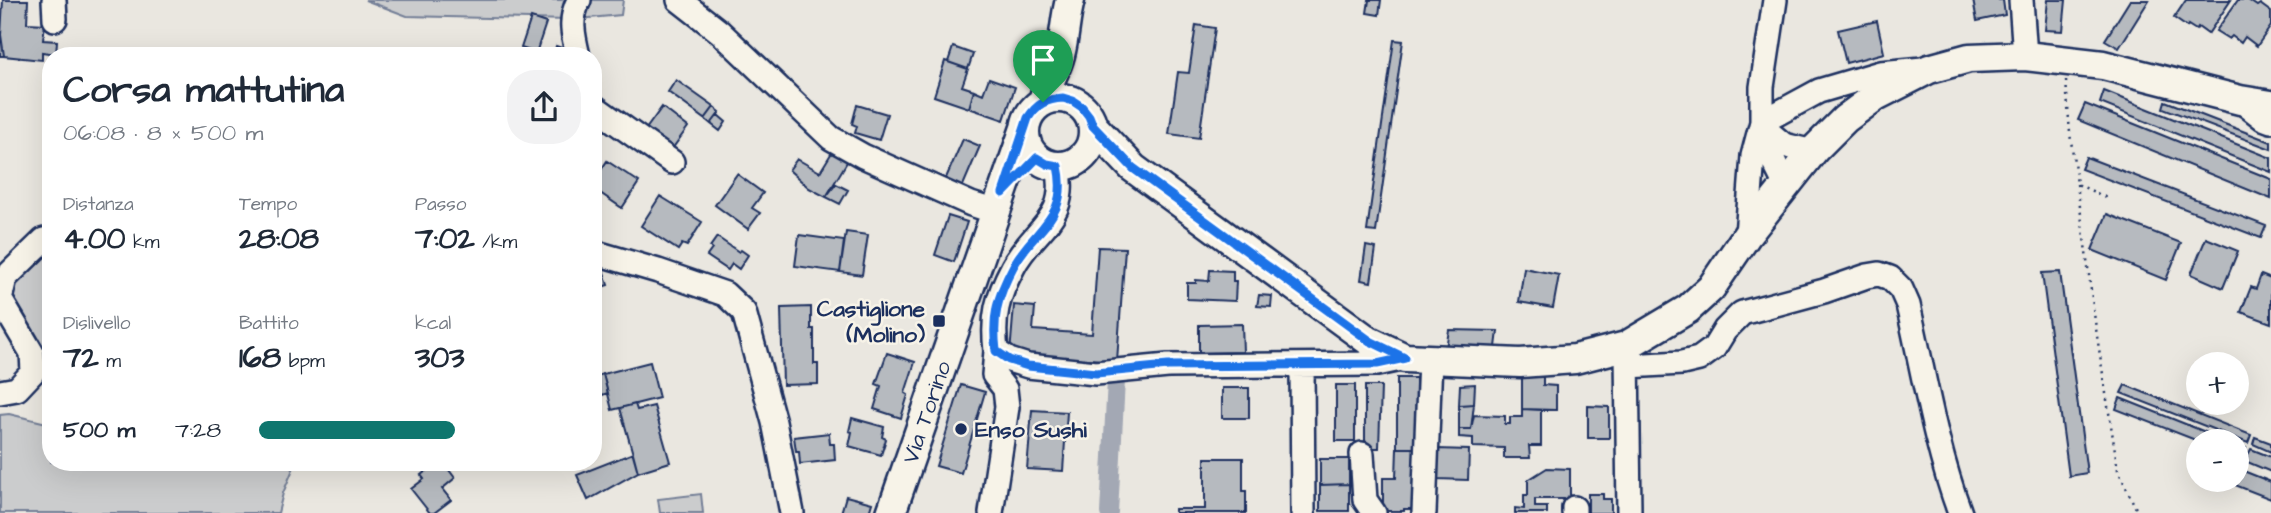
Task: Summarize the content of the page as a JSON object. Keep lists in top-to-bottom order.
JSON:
{
  "streets": {
    "main road": ["Via Torino"]
  },
  "places": {
    "transit": ["Castiglione (Molino)"],
    "other": ["Enso Sushi"]
  },
  "page": {
    "heading": ["Corsa mattutina", "06:08 · 8 × 500 m"],
    "stats": [
      ["Distanza", "4.00 km"],
      ["Tempo", "28:08"],
      ["Passo", "7:02 /km"],
      ["Dislivello", "72 m"],
      ["Battito", "168 bpm"],
      ["kcal", "303"]
    ],
    "map_buttons": ["+", "−"],
    "list": [
      {
        "name": "500 m",
        "note": "7:28"
      }
    ]
  }
}
